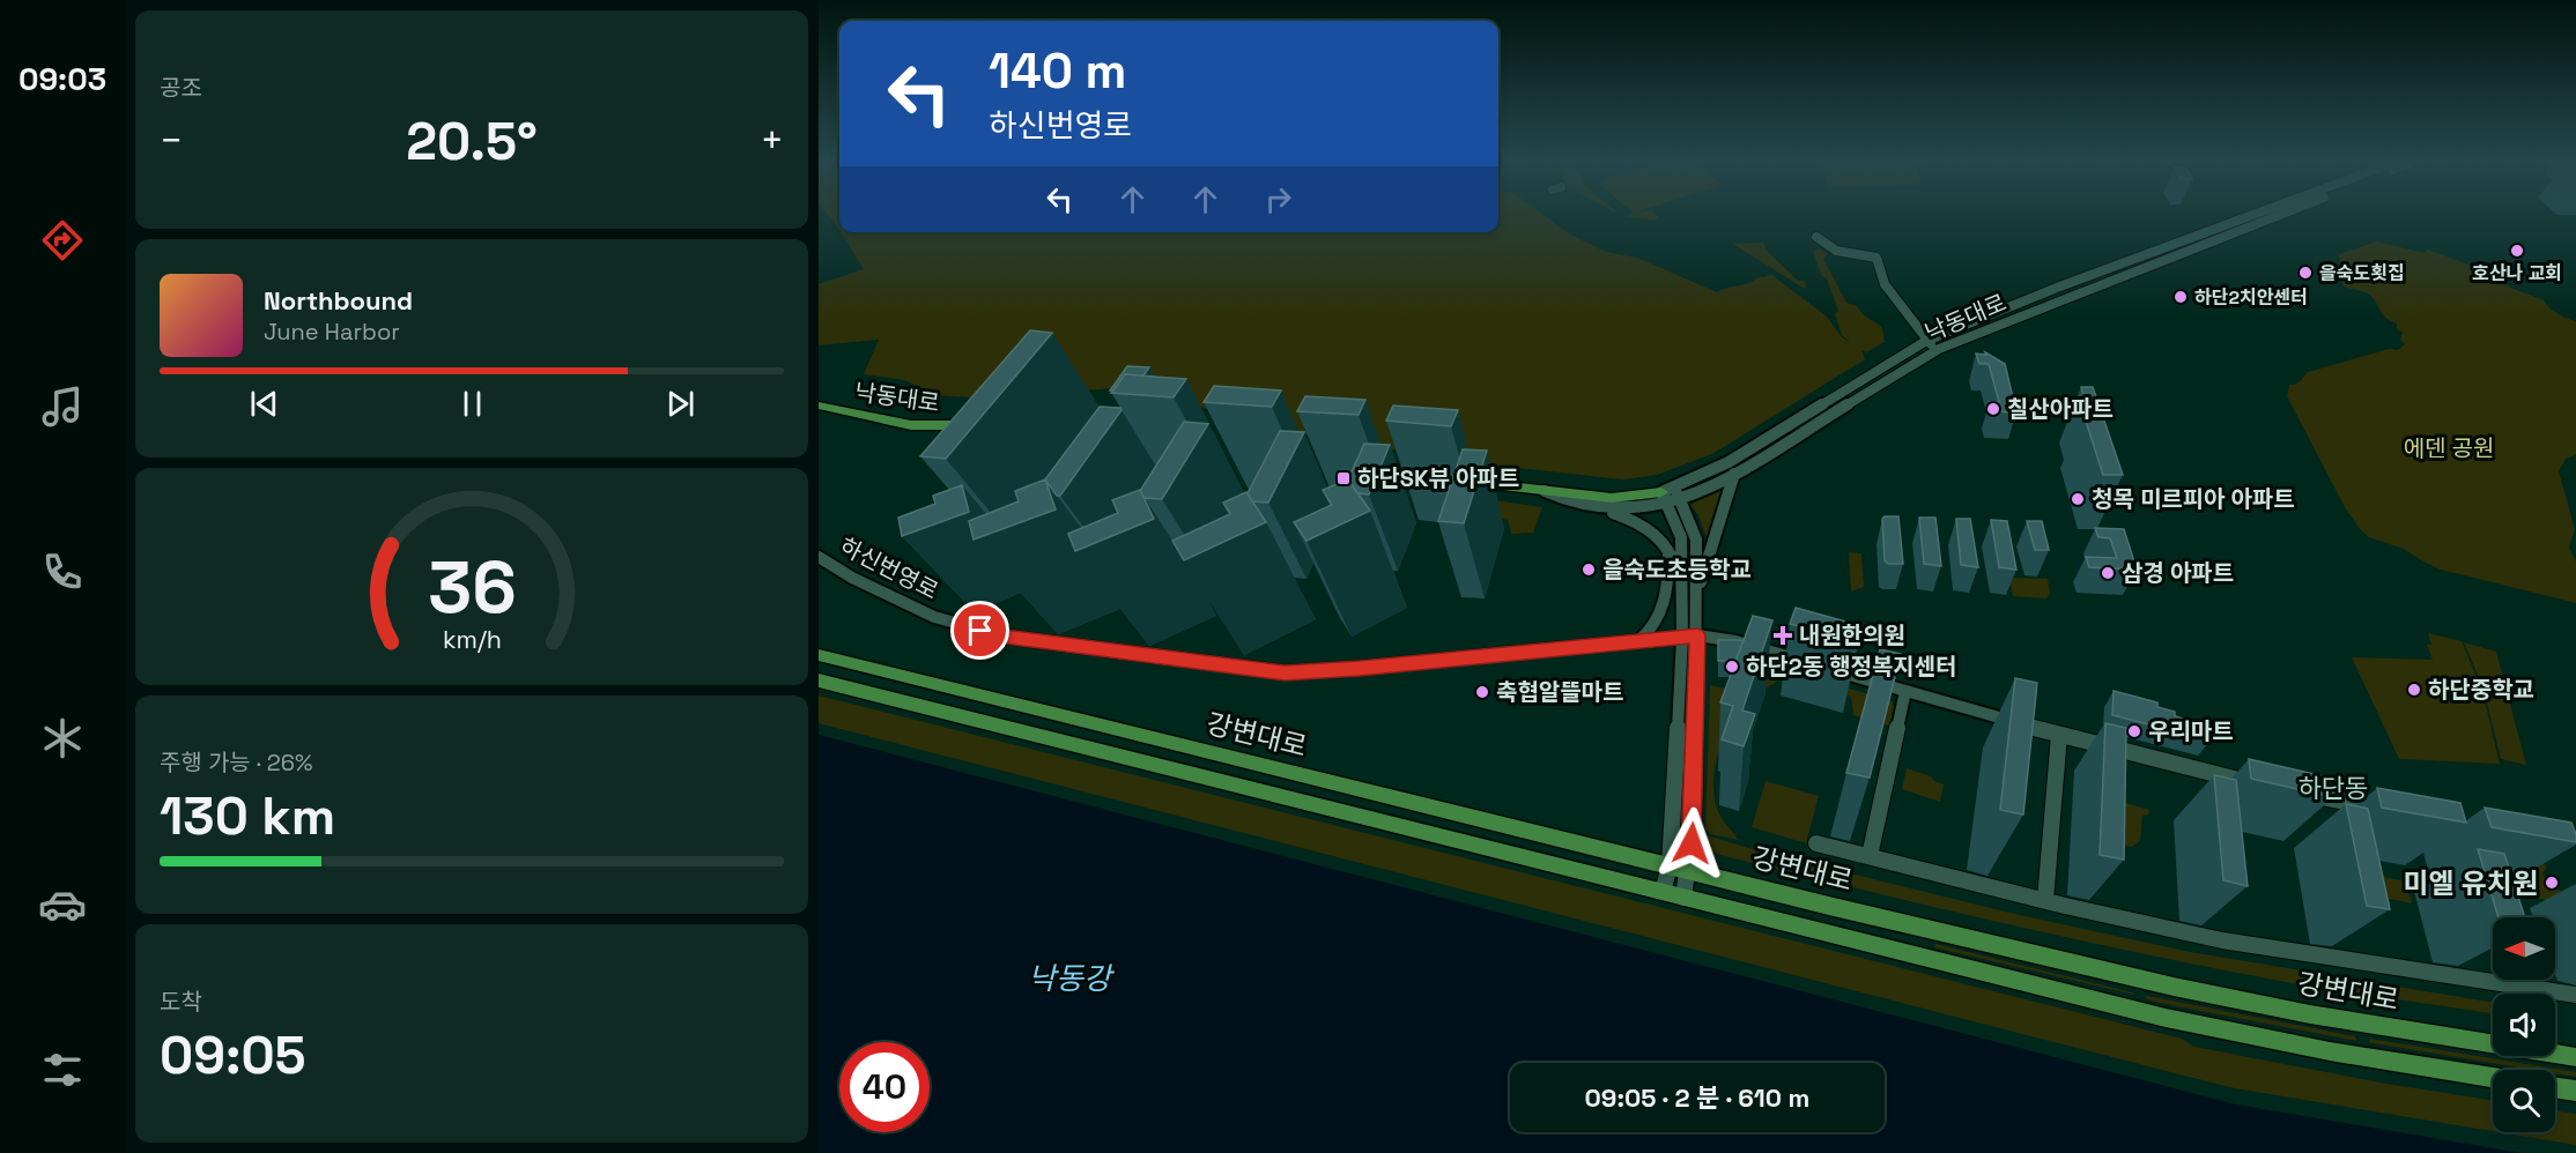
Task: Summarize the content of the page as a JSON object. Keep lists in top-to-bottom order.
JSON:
{
  "streets": {
    "main road": ["낙동대로", "강변대로"],
    "street": ["하신번영로"]
  },
  "districts": ["하단동"],
  "water": ["낙동강"],
  "parks": ["에덴 공원"],
  "places": {
    "other": [
      "호산나 교회",
      "을숙도횟집",
      "하단2치안센터",
      "칠산아파트",
      "청목 미르피아 아파트",
      "을숙도초등학교",
      "삼경 아파트",
      "하단2동 행정복지센터",
      "하단중학교",
      "축협알뜰마트",
      "우리마트",
      "미엘 유치원"
    ],
    "transit": ["하단SK뷰 아파트"],
    "health": ["내원한의원"]
  },
  "north": "left",
  "page": {
    "tabs": "09:03",
    "tile": [
      "공조",
      ["주행 가능 · 26%", "130 km"],
      ["도착", "09:05"]
    ],
    "turn": ["140 m", "하신번영로"],
    "heat": ["−", "20.5°", "+"],
    "song": ["Northbound", "June Harbor"],
    "limit": "40",
    "trip": "09:05 · 2 분 · 610 m",
    "gauge": ["36", "km/h"]
  }
}
